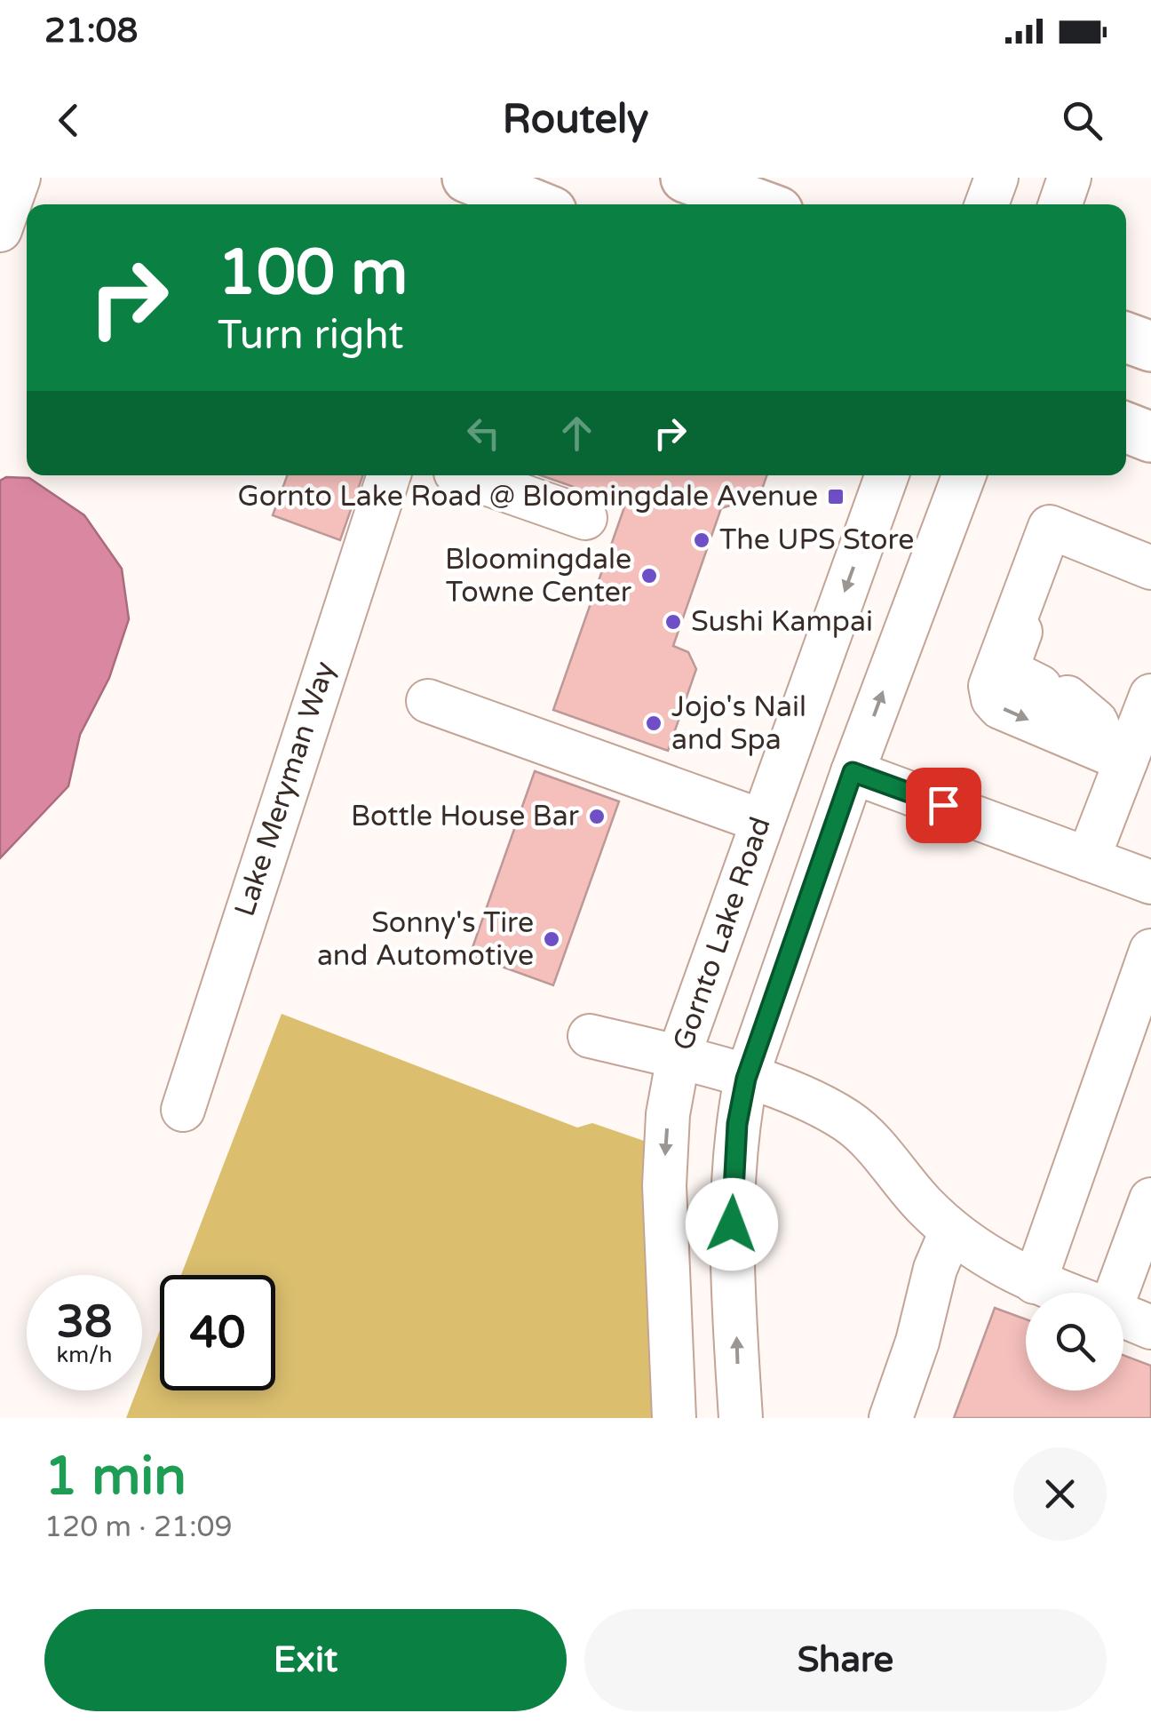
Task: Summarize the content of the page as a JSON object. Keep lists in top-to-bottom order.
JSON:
{
  "streets": {
    "street": ["Lake Meryman Way", "Gornto Lake Road"]
  },
  "places": {
    "transit": ["Gornto Lake Road @ Bloomingdale Avenue"],
    "other": [
      "The UPS Store",
      "Bloomingdale Towne Center",
      "Sushi Kampai",
      "Jojo's Nail and Spa",
      "Bottle House Bar",
      "Sonny's Tire and Automotive"
    ]
  },
  "page": {
    "status": "21:08",
    "header": "Routely",
    "turn": ["100 m", "Turn right"],
    "speed": "38 km/h",
    "limit": "40",
    "heading": ["1 min", "120 m · 21:09"],
    "buttons": ["Exit", "Share"]
  }
}
